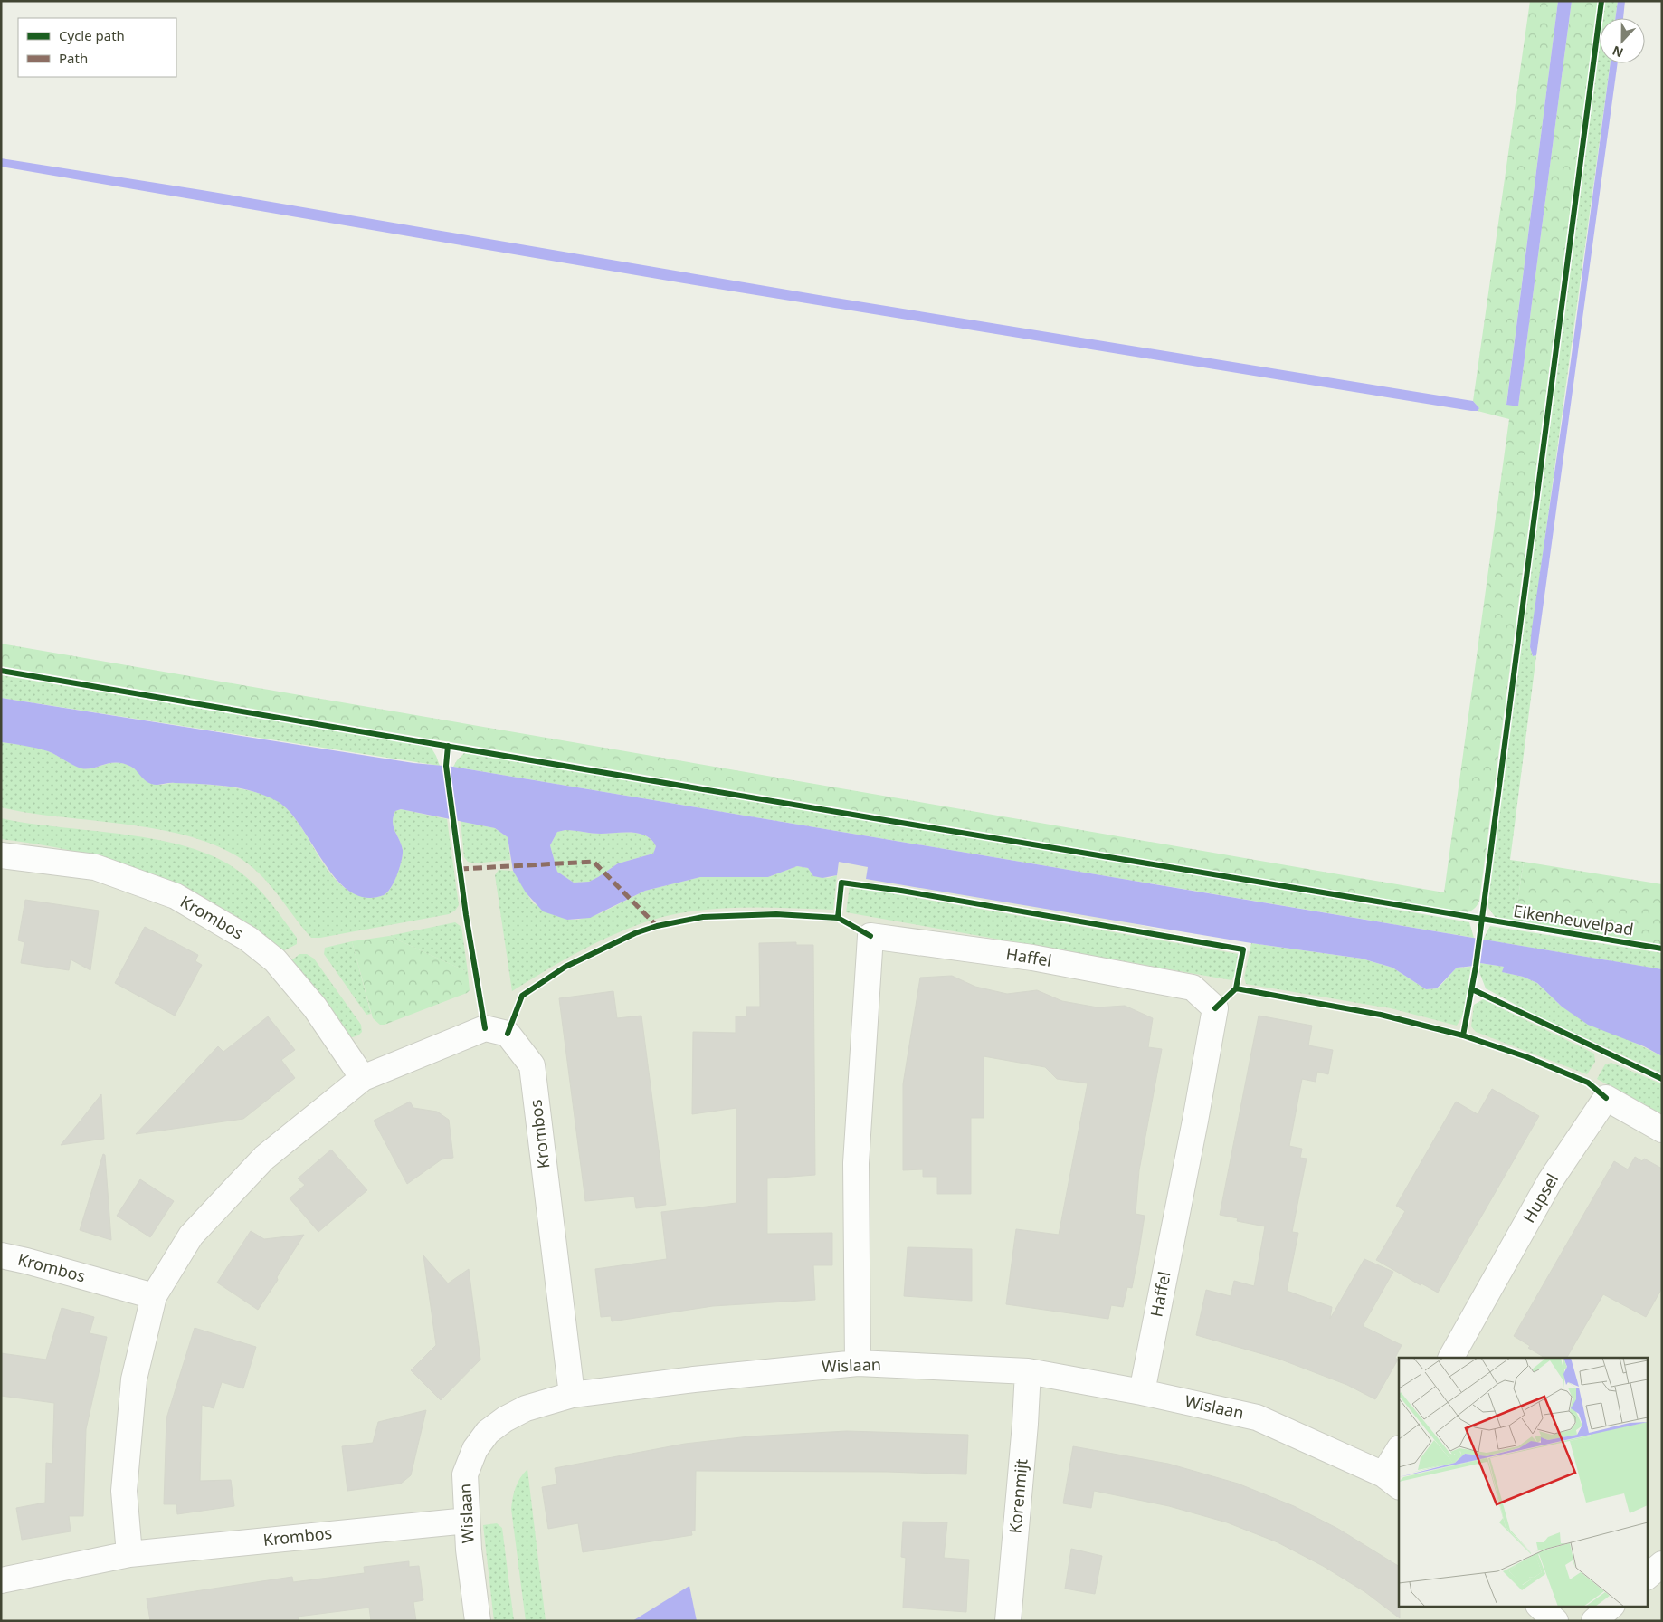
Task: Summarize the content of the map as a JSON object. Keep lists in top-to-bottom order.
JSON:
{
  "streets": {
    "street": [
      "Krombos",
      "Haffel",
      "Hupsel",
      "Wislaan",
      "Korenmijt"
    ],
    "cycle path": ["Eikenheuvelpad"]
  },
  "crossings": [
    ["Krombos", "Wislaan"],
    ["Haffel", "Wislaan"],
    ["Wislaan", "Korenmijt"]
  ],
  "legend": ["Cycle path", "Path"],
  "north": "bottom"
}
